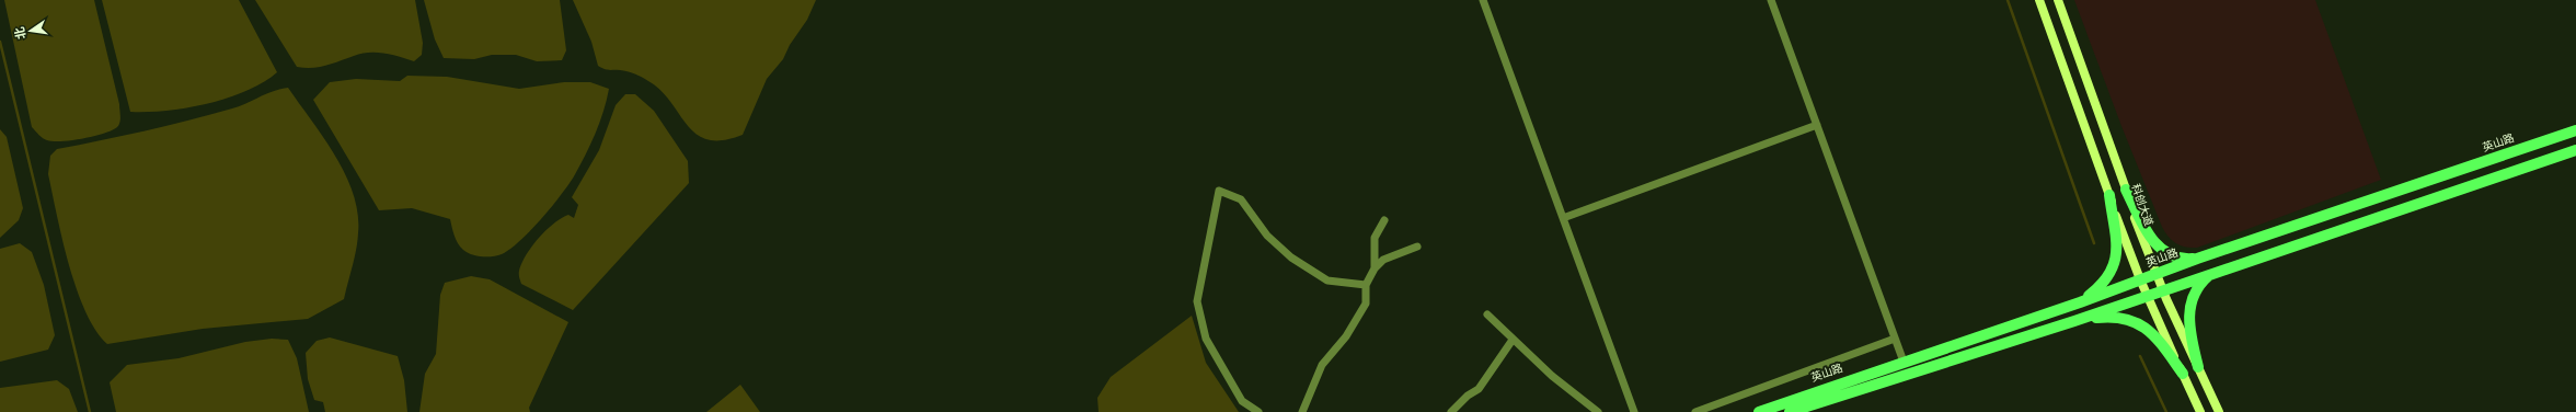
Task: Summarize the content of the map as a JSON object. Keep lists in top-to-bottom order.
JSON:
{
  "streets": {
    "main road": ["英山路", "科创大道"]
  },
  "crossings": [
    ["英山路", "科创大道"]
  ],
  "north": "left"
}
